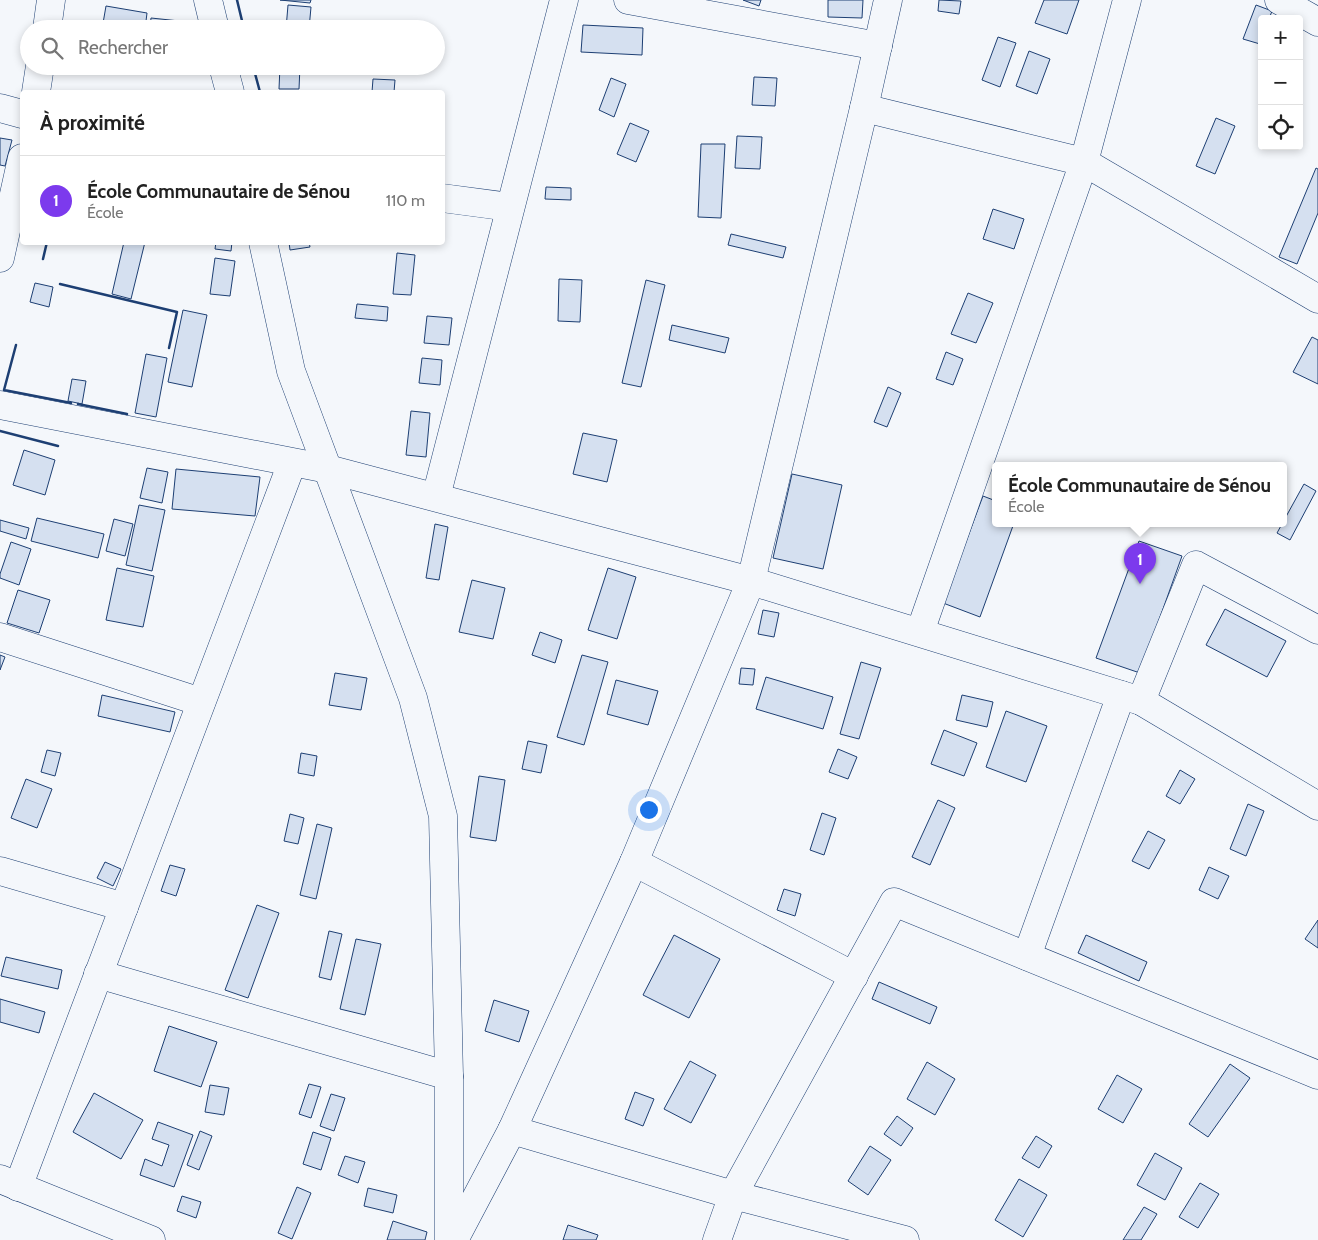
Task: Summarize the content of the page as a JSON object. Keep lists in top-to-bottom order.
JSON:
{
  "page": {
    "map_buttons": ["+", "−"],
    "search": "Rechercher",
    "heading": "À proximité",
    "list": [
      {
        "mark": "1",
        "name": "École Communautaire de Sénou",
        "note": "École",
        "value": "110 m"
      }
    ],
    "popup": ["École Communautaire de Sénou", "École"],
    "pins": "1"
  }
}
